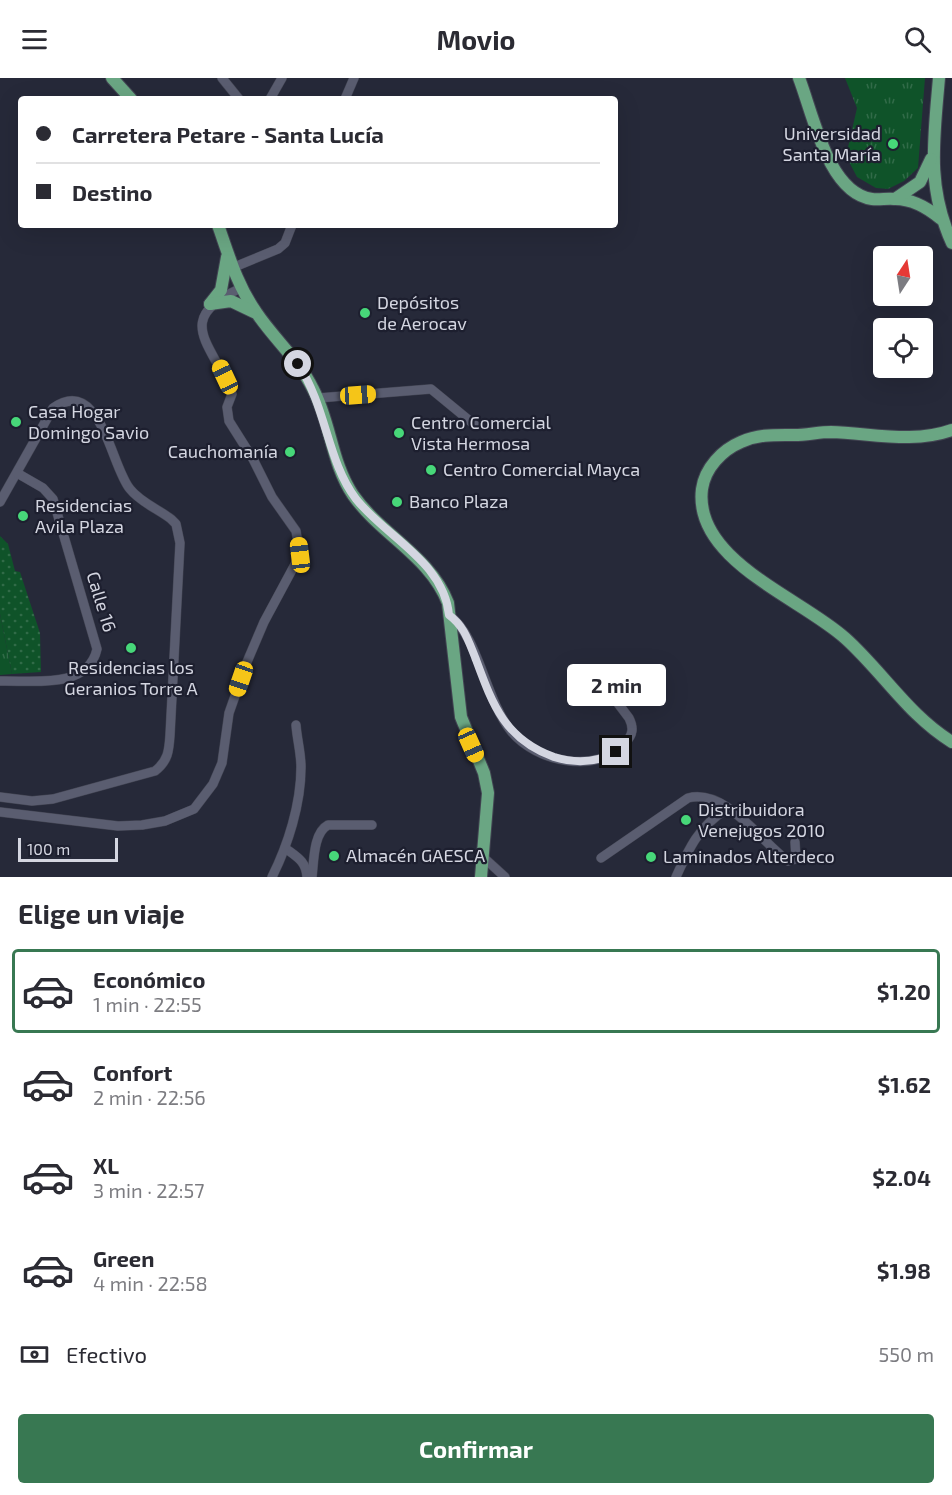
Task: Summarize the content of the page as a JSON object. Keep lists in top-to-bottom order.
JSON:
{
  "streets": {
    "street": ["Calle 16"]
  },
  "places": [
    "Universidad Santa María",
    "Depósitos de Aerocav",
    "Casa Hogar Domingo Savio",
    "Centro Comercial Vista Hermosa",
    "Cauchomanía",
    "Centro Comercial Mayca",
    "Banco Plaza",
    "Residencias Avila Plaza",
    "Residencias los Geranios Torre A",
    "Distribuidora Venejugos 2010",
    "Almacén GAESCA",
    "Laminados Alterdeco"
  ],
  "scale_bar": "100 m",
  "north": "top",
  "page": {
    "header": "Movio",
    "banner": ["Carretera Petare - Santa Lucía", "Destino"],
    "bubble": "2 min",
    "scale": "100 m",
    "heading": "Elige un viaje",
    "list": [
      {
        "name": "Económico",
        "note": "1 min · 22:55",
        "value": "$1.20"
      },
      {
        "name": "Confort",
        "note": "2 min · 22:56",
        "value": "$1.62"
      },
      {
        "name": "XL",
        "note": "3 min · 22:57",
        "value": "$2.04"
      },
      {
        "name": "Green",
        "note": "4 min · 22:58",
        "value": "$1.98"
      }
    ],
    "pay": ["Efectivo", "550 m"],
    "buttons": "Confirmar"
  }
}
